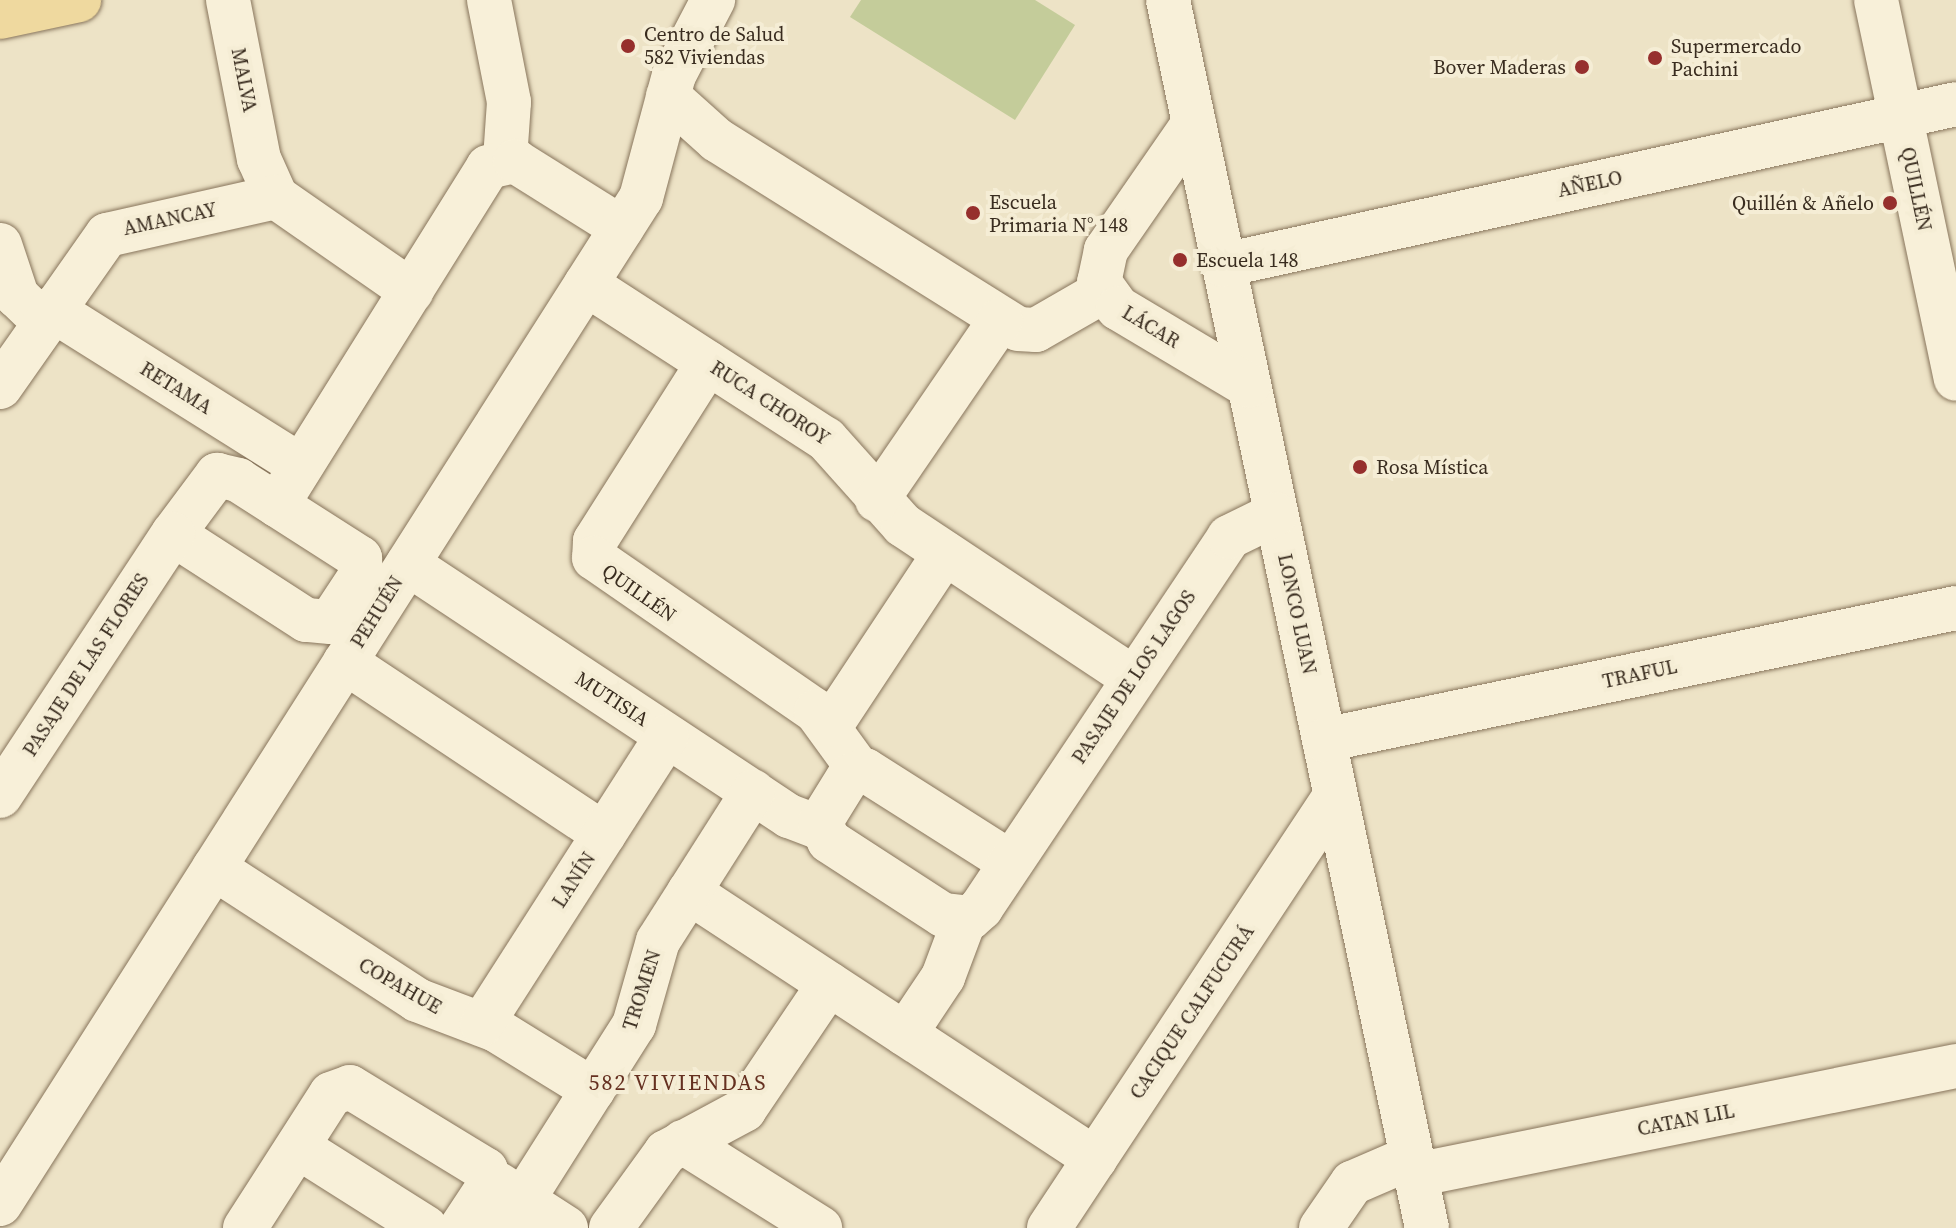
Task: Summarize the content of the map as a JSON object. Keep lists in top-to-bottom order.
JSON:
{
  "streets": {
    "street": [
      "MALVA",
      "AÑELO",
      "QUILLÉN",
      "AMANCAY",
      "LÁCAR",
      "RETAMA",
      "RUCA CHOROY",
      "PEHUÉN",
      "LONCO LUAN",
      "PASAJE DE LAS FLORES",
      "TRAFUL",
      "PASAJE DE LOS LAGOS",
      "MUTISIA",
      "LANÍN",
      "COPAHUE",
      "TROMEN",
      "CACIQUE CALFUCURÁ",
      "CATAN LIL"
    ]
  },
  "crossings": [
    ["MALVA", "AMANCAY"],
    ["AÑELO", "QUILLÉN"],
    ["AÑELO", "LONCO LUAN"],
    ["QUILLÉN", "RUCA CHOROY"],
    ["AMANCAY", "RETAMA"],
    ["LÁCAR", "LONCO LUAN"],
    ["RUCA CHOROY", "PEHUÉN"],
    ["RUCA CHOROY", "PASAJE DE LOS LAGOS"],
    ["PEHUÉN", "MUTISIA"],
    ["PEHUÉN", "COPAHUE"],
    ["LONCO LUAN", "TRAFUL"],
    ["LONCO LUAN", "PASAJE DE LOS LAGOS"],
    ["LONCO LUAN", "CACIQUE CALFUCURÁ"],
    ["LONCO LUAN", "CATAN LIL"],
    ["MUTISIA", "LANÍN"],
    ["MUTISIA", "TROMEN"],
    ["LANÍN", "COPAHUE"],
    ["COPAHUE", "TROMEN"]
  ],
  "districts": ["582 VIVIENDAS"],
  "places": [
    "Centro de Salud 582 Viviendas",
    "Supermercado Pachini",
    "Bover Maderas",
    "Quillén & Añelo",
    "Escuela Primaria N° 148",
    "Escuela 148",
    "Rosa Mística"
  ]
}
